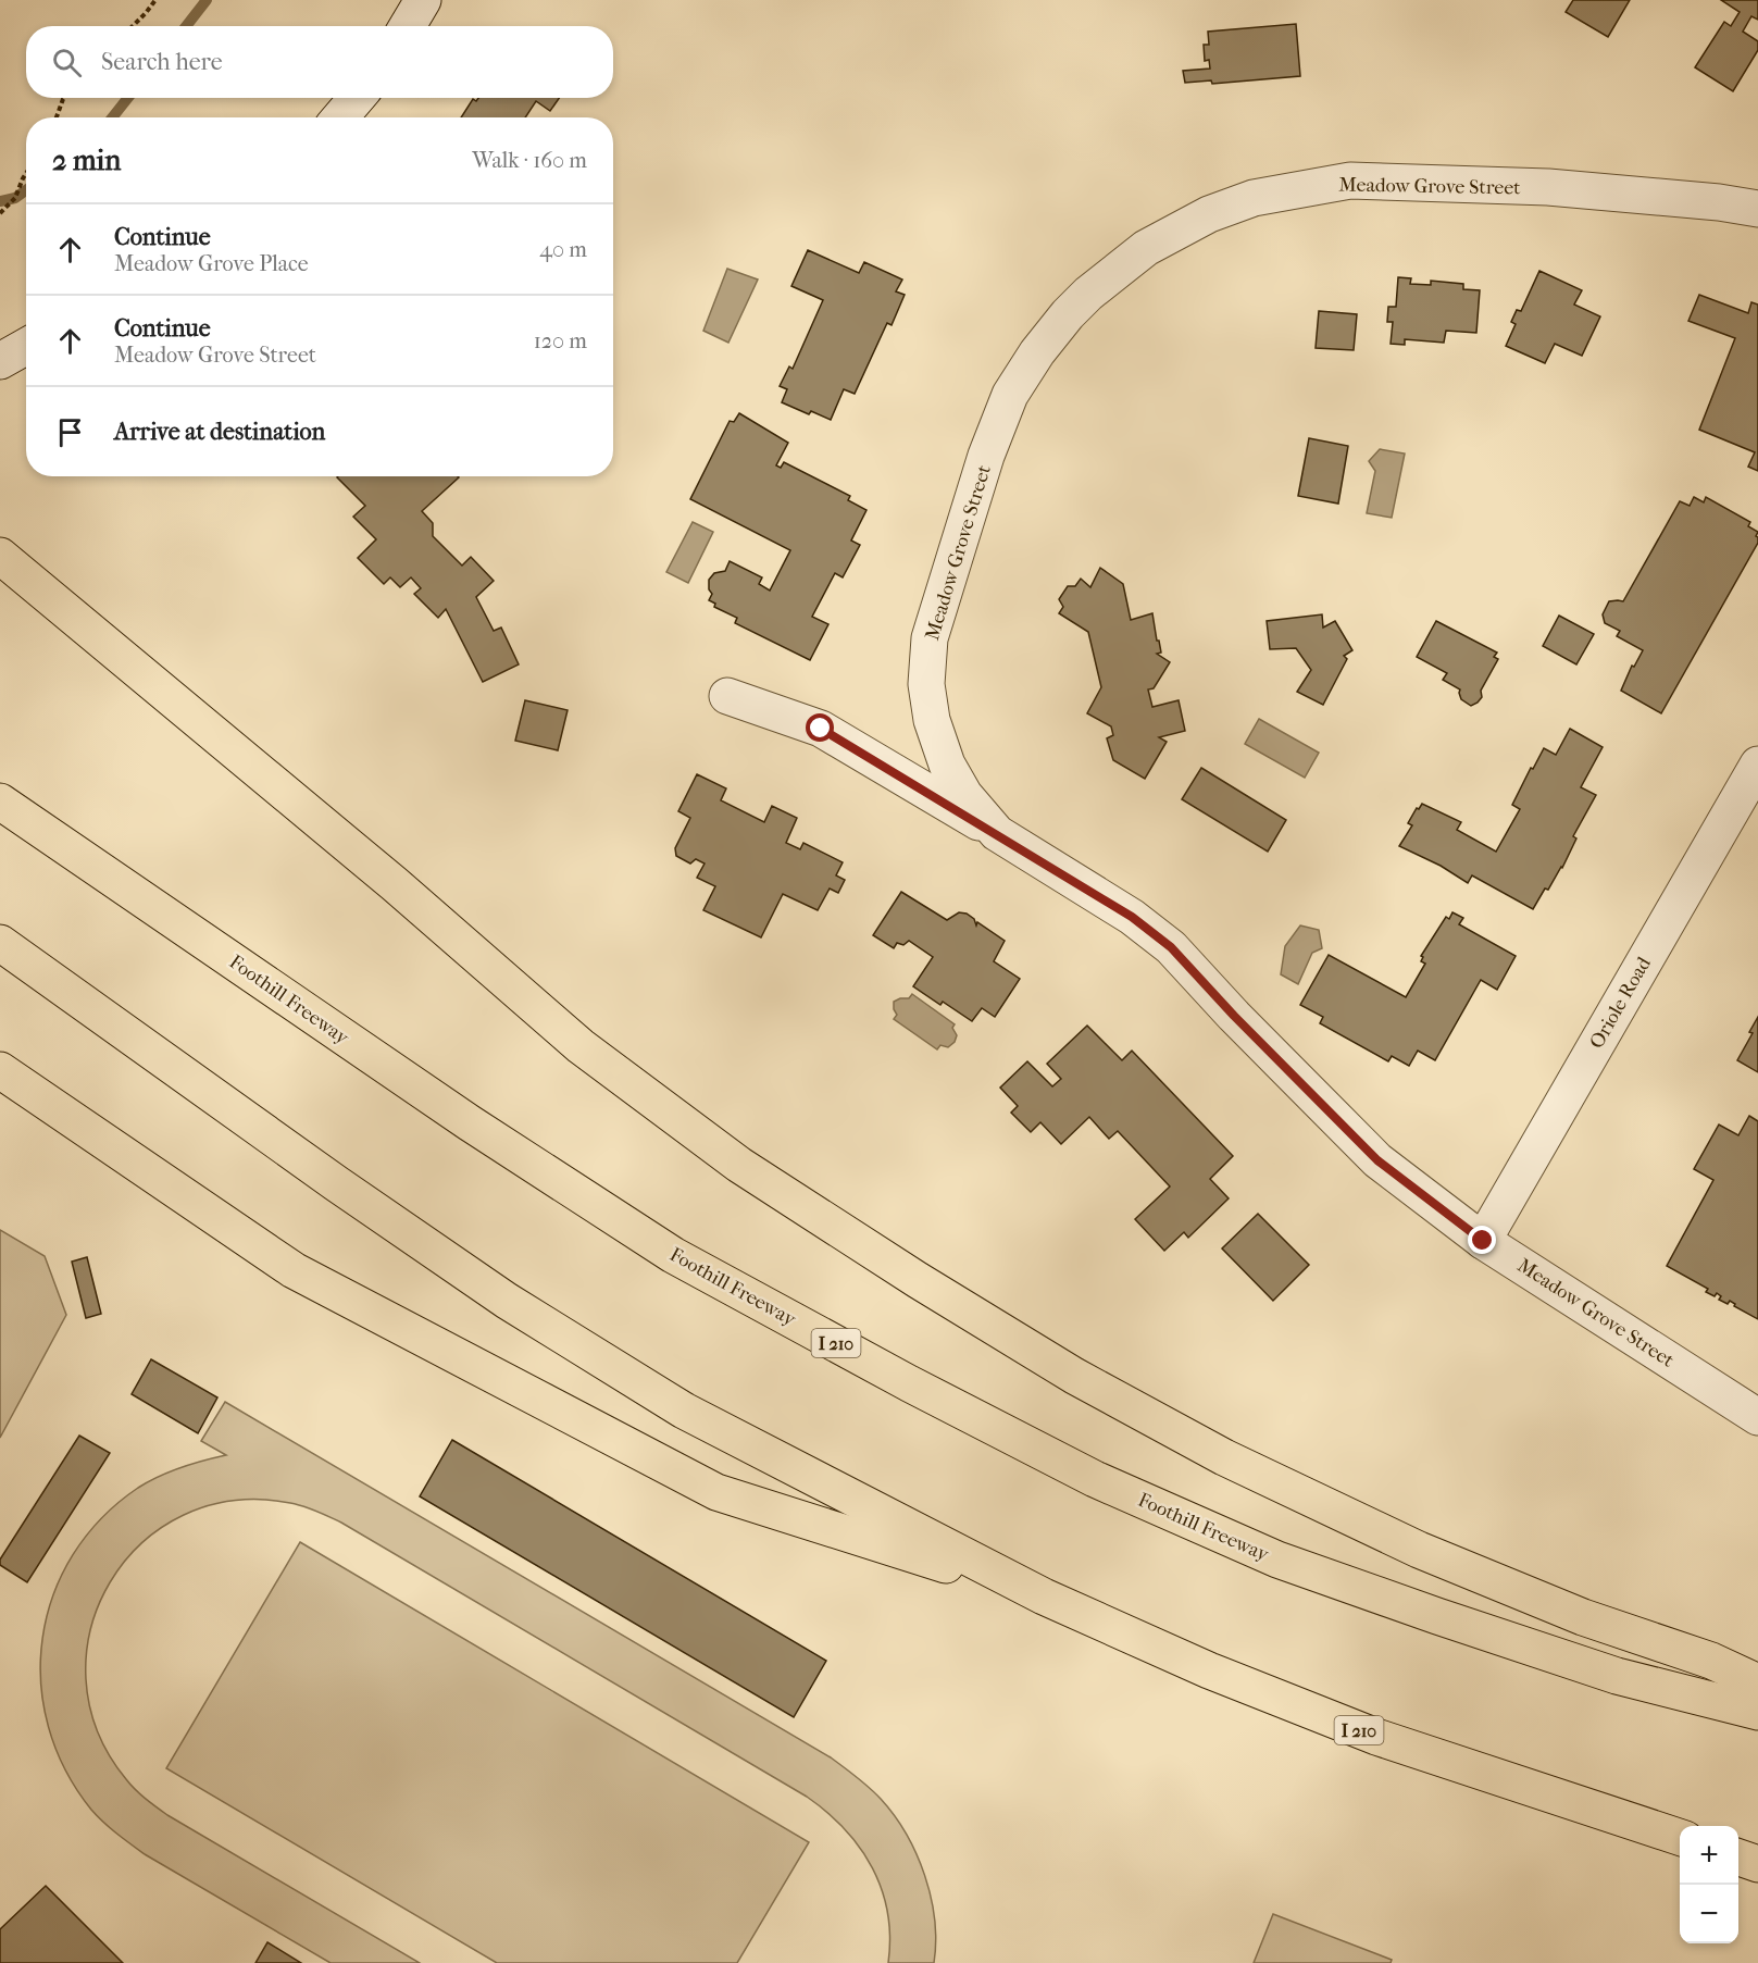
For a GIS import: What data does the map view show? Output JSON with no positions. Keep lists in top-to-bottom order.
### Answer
{
  "streets": {
    "highway": ["Foothill Freeway", "I 210"],
    "street": ["Meadow Grove Street", "Oriole Road"]
  },
  "crossings": [
    ["Meadow Grove Street", "Oriole Road"]
  ],
  "page": {
    "search": "Search here",
    "heading": ["2 min", "Walk · 160 m"],
    "list": [
      ["Continue", "Meadow Grove Place", "40 m"],
      ["Continue", "Meadow Grove Street", "120 m"],
      "Arrive at destination"
    ],
    "map_buttons": ["+", "−"]
  }
}
